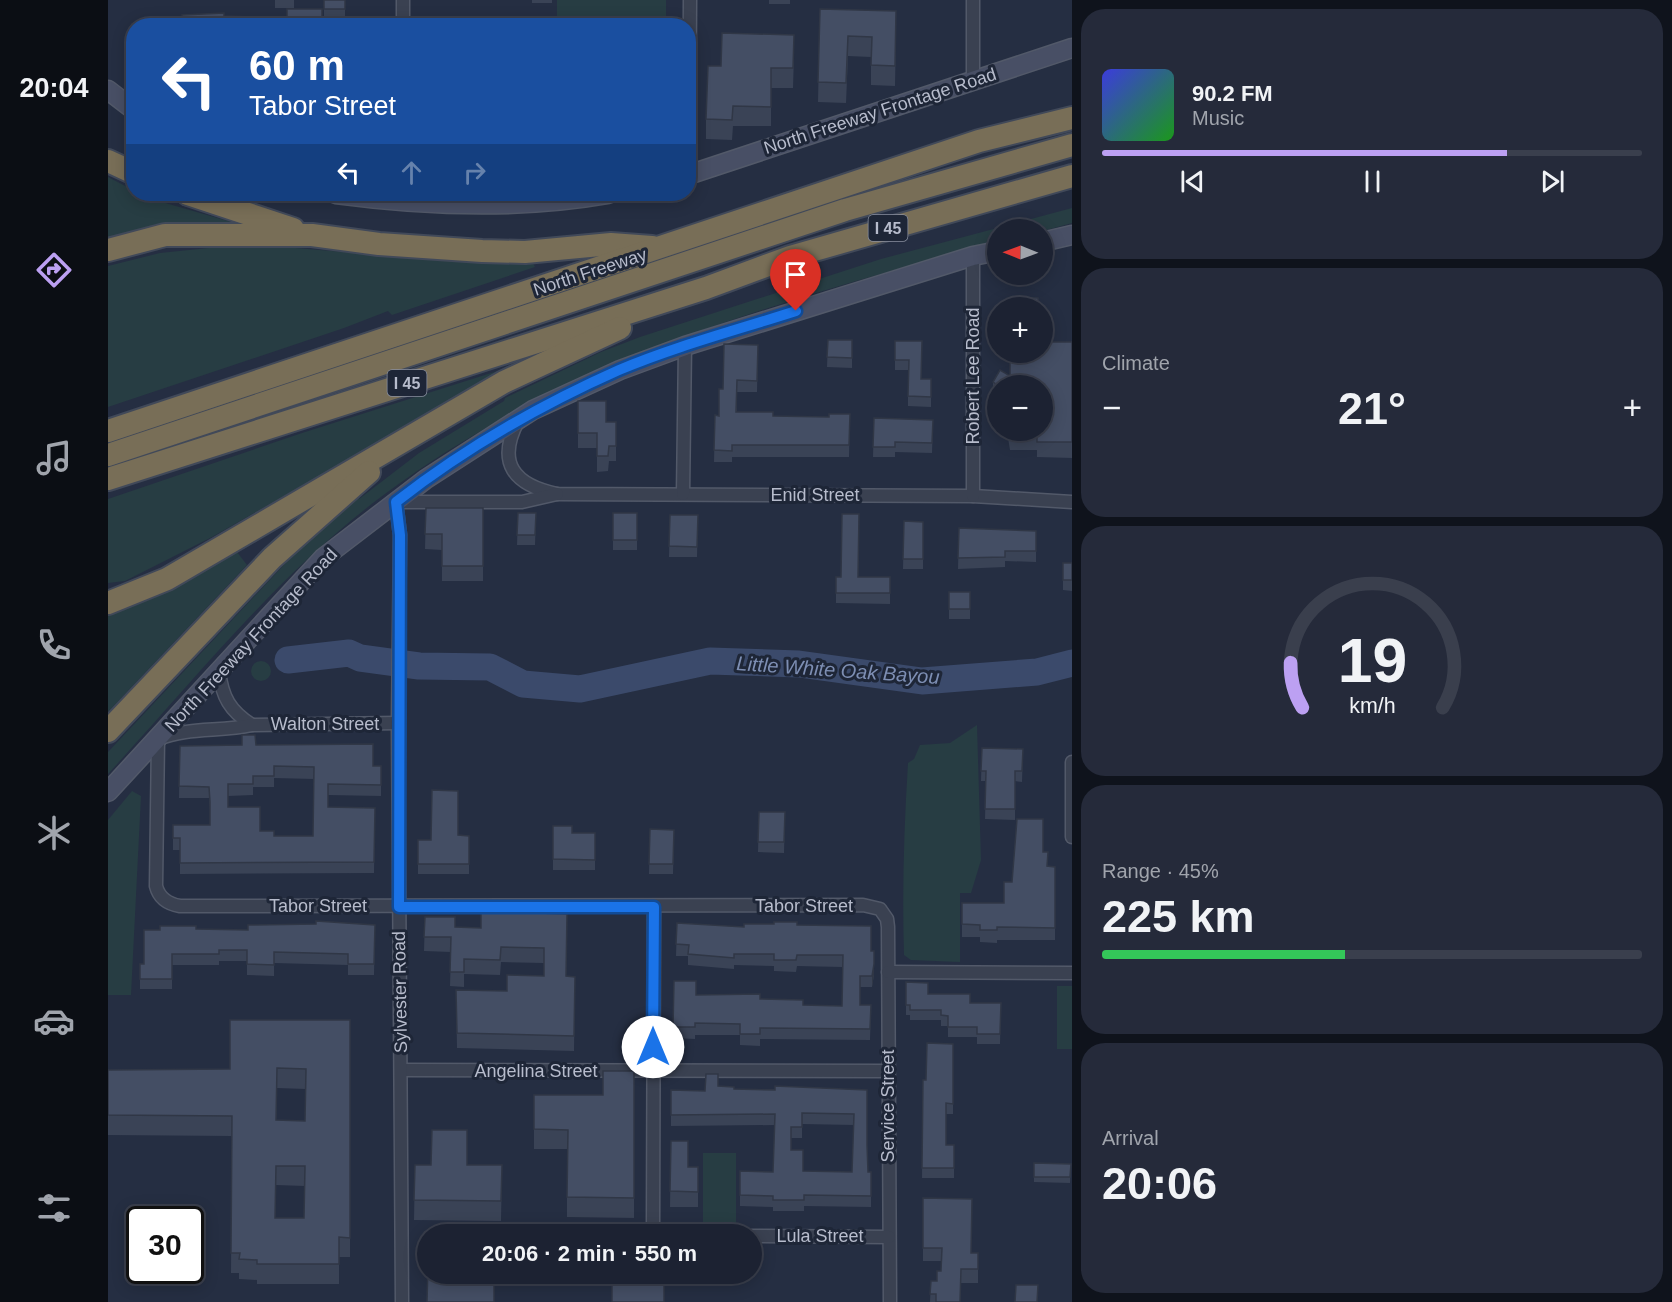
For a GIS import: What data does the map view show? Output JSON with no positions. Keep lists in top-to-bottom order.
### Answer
{
  "streets": {
    "highway": ["I 45", "North Freeway"],
    "main road": ["North Freeway Frontage Road"],
    "street": [
      "Robert Lee Road",
      "Enid Street",
      "Walton Street",
      "Tabor Street",
      "Sylvester Road",
      "Angelina Street",
      "Service Street",
      "Lula Street"
    ]
  },
  "crossings": [
    ["North Freeway Frontage Road", "Robert Lee Road"],
    ["North Freeway Frontage Road", "Enid Street"],
    ["North Freeway Frontage Road", "Walton Street"],
    ["North Freeway Frontage Road", "Tabor Street"],
    ["North Freeway Frontage Road", "Sylvester Road"],
    ["Robert Lee Road", "Enid Street"],
    ["Enid Street", "Sylvester Road"],
    ["Walton Street", "Tabor Street"],
    ["Walton Street", "Sylvester Road"],
    ["Tabor Street", "Sylvester Road"],
    ["Tabor Street", "Service Street"],
    ["Sylvester Road", "Angelina Street"],
    ["Angelina Street", "Service Street"],
    ["Service Street", "Lula Street"]
  ],
  "water": ["Little White Oak Bayou"],
  "north": "left",
  "page": {
    "tabs": "20:04",
    "turn": ["60 m", "Tabor Street"],
    "song": ["90.2 FM", "Music"],
    "map_buttons": ["+", "−"],
    "tile": [
      "Climate",
      ["Range · 45%", "225 km"],
      ["Arrival", "20:06"]
    ],
    "heat": ["−", "21°", "+"],
    "limit": "30",
    "trip": "20:06 · 2 min · 550 m",
    "gauge": ["19", "km/h"]
  }
}
